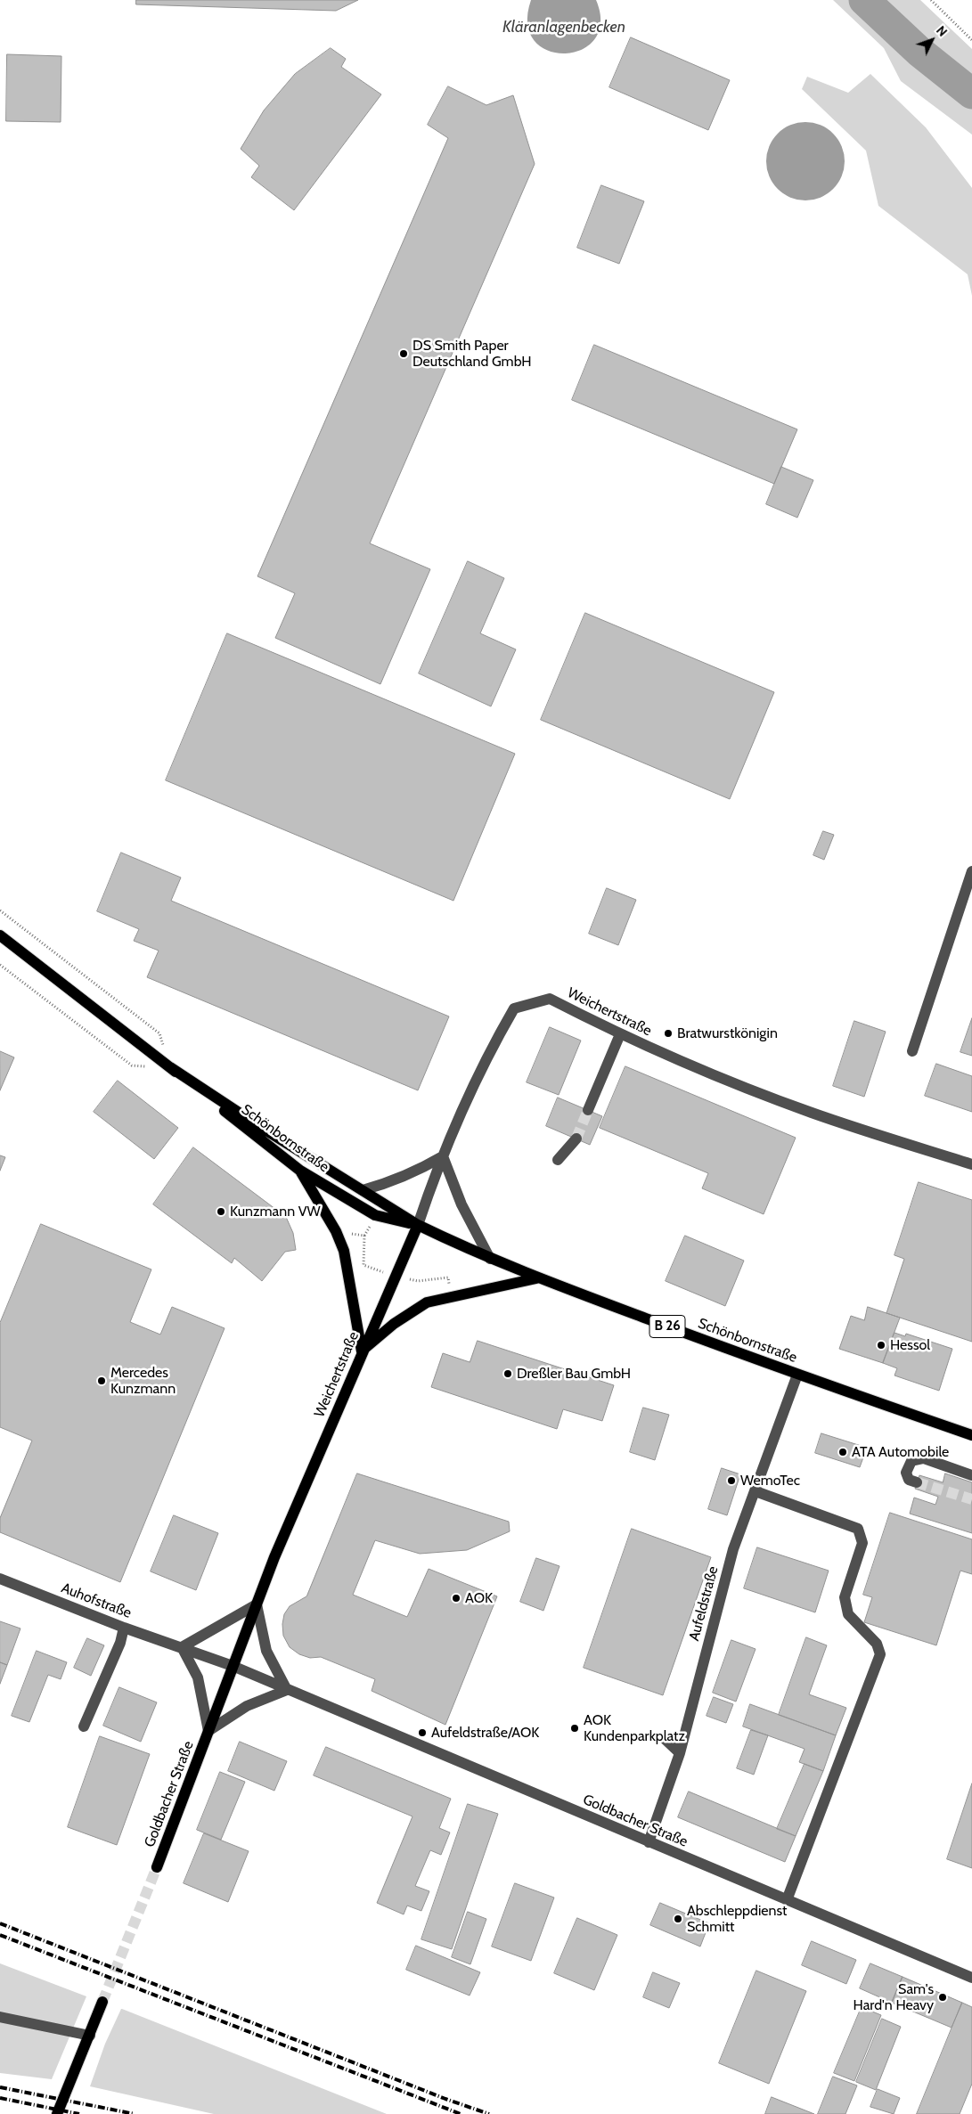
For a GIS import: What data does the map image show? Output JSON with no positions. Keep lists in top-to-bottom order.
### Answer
{
  "streets": {
    "main road": [
      "Weichertstraße",
      "Schönbornstraße",
      "B 26",
      "Goldbacher Straße"
    ],
    "street": ["Auhofstraße", "Aufeldstraße"]
  },
  "crossings": [
    ["Weichertstraße", "Schönbornstraße"],
    ["Weichertstraße", "Auhofstraße"],
    ["Weichertstraße", "Goldbacher Straße"],
    ["Schönbornstraße", "Aufeldstraße"],
    ["Auhofstraße", "Goldbacher Straße"],
    ["Aufeldstraße", "Goldbacher Straße"]
  ],
  "water": ["Kläranlagenbecken"],
  "places": [
    "DS Smith Paper Deutschland GmbH",
    "Bratwurstkönigin",
    "Kunzmann VW",
    "Hessol",
    "Dreßler Bau GmbH",
    "Mercedes Kunzmann",
    "ATA Automobile",
    "WemoTec",
    "AOK",
    "AOK Kundenparkplatz",
    "Aufeldstraße/AOK",
    "Abschleppdienst Schmitt",
    "Sam's Hard'n Heavy"
  ],
  "north": "top right"
}
